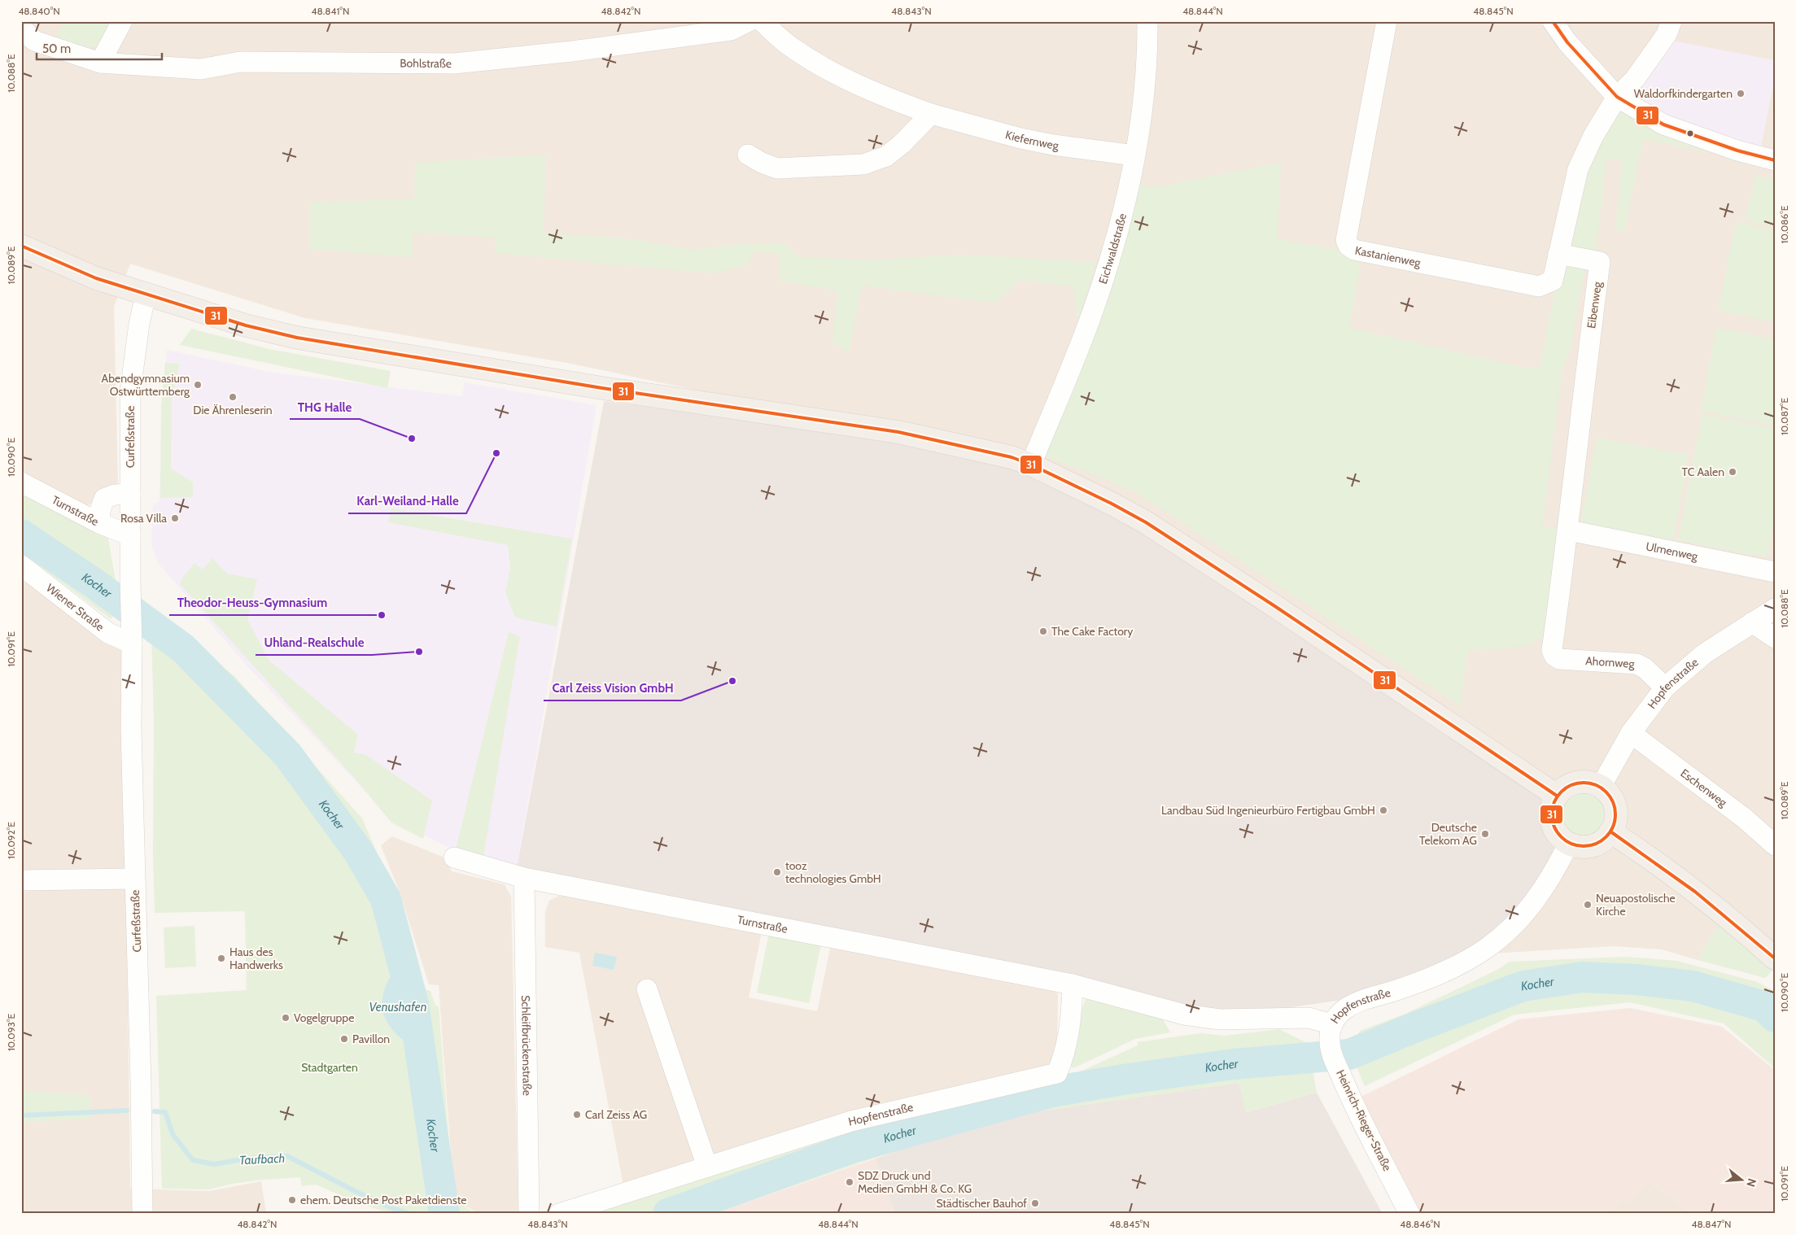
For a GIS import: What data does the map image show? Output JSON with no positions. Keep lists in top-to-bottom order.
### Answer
{
  "streets": {
    "street": [
      "Bohlstraße",
      "Kiefernweg",
      "Eichwaldstraße",
      "Kastanienweg",
      "Eibenweg",
      "Curfeßstraße",
      "Turnstraße",
      "Ulmenweg",
      "Wiener Straße",
      "Ahornweg",
      "Hopfenstraße",
      "Eschenweg",
      "Schleifbrückenstraße",
      "Heinrich-Rieger-Straße"
    ]
  },
  "crossings": [
    ["Kiefernweg", "Eichwaldstraße"],
    ["Kastanienweg", "Eibenweg"],
    ["Eibenweg", "Ulmenweg"],
    ["Eibenweg", "Ahornweg"],
    ["Curfeßstraße", "Turnstraße"],
    ["Curfeßstraße", "Wiener Straße"],
    ["Turnstraße", "Hopfenstraße"],
    ["Turnstraße", "Schleifbrückenstraße"],
    ["Ahornweg", "Hopfenstraße"],
    ["Hopfenstraße", "Eschenweg"],
    ["Hopfenstraße", "Heinrich-Rieger-Straße"]
  ],
  "water": ["Kocher", "Venushafen", "Taufbach"],
  "parks": ["Stadtgarten"],
  "places": [
    "Waldorfkindergarten",
    "Abendgymnasium Ostwürttemberg",
    "Die Ährenleserin",
    "THG Halle",
    "Karl-Weiland-Halle",
    "TC Aalen",
    "Rosa Villa",
    "Theodor-Heuss-Gymnasium",
    "The Cake Factory",
    "Uhland-Realschule",
    "Carl Zeiss Vision GmbH",
    "Landbau Süd Ingenieurbüro Fertigbau GmbH",
    "Deutsche Telekom AG",
    "tooz technologies GmbH",
    "Neuapostolische Kirche",
    "Haus des Handwerks",
    "Vogelgruppe",
    "Pavillon",
    "Carl Zeiss AG",
    "SDZ Druck und Medien GmbH & Co. KG",
    "ehem. Deutsche Post Paketdienste",
    "Städtischer Bauhof"
  ],
  "lines": ["transit line 31"],
  "scale_bar": "50 m",
  "north": "right",
  "coordinates": [
    "48.840°N",
    "48.841°N",
    "48.842°N",
    "48.843°N",
    "48.844°N",
    "48.845°N",
    "10.088°E",
    "10.086°E",
    "10.089°E",
    "10.087°E",
    "10.090°E",
    "10.091°E",
    "10.092°E",
    "10.093°E",
    "48.846°N",
    "48.847°N"
  ]
}
